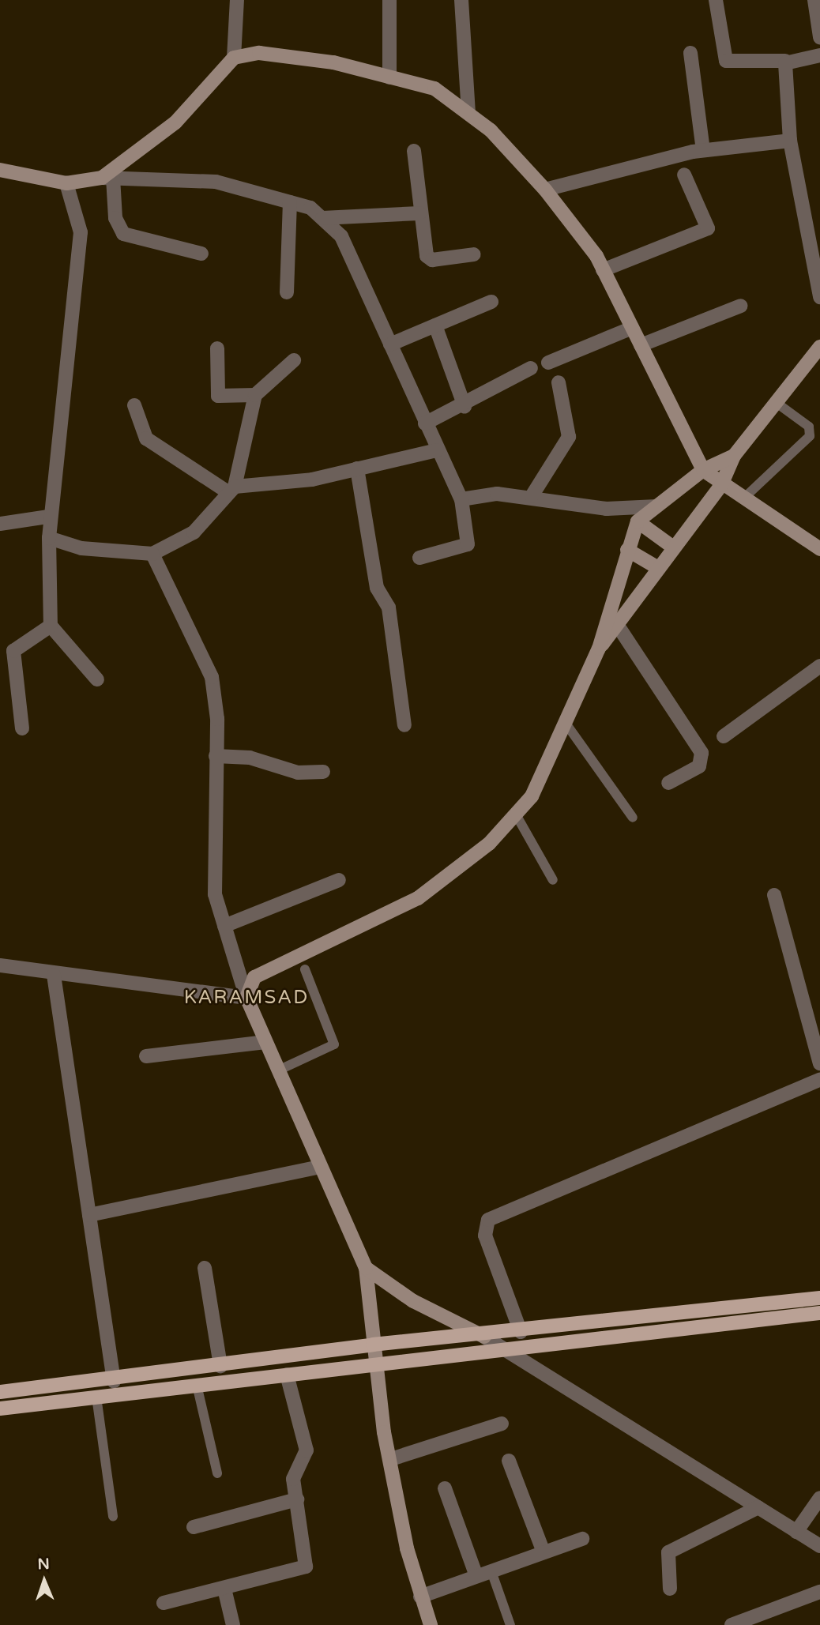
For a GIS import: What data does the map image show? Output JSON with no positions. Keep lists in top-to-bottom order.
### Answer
{
  "districts": ["KARAMSAD"],
  "north": "top"
}
